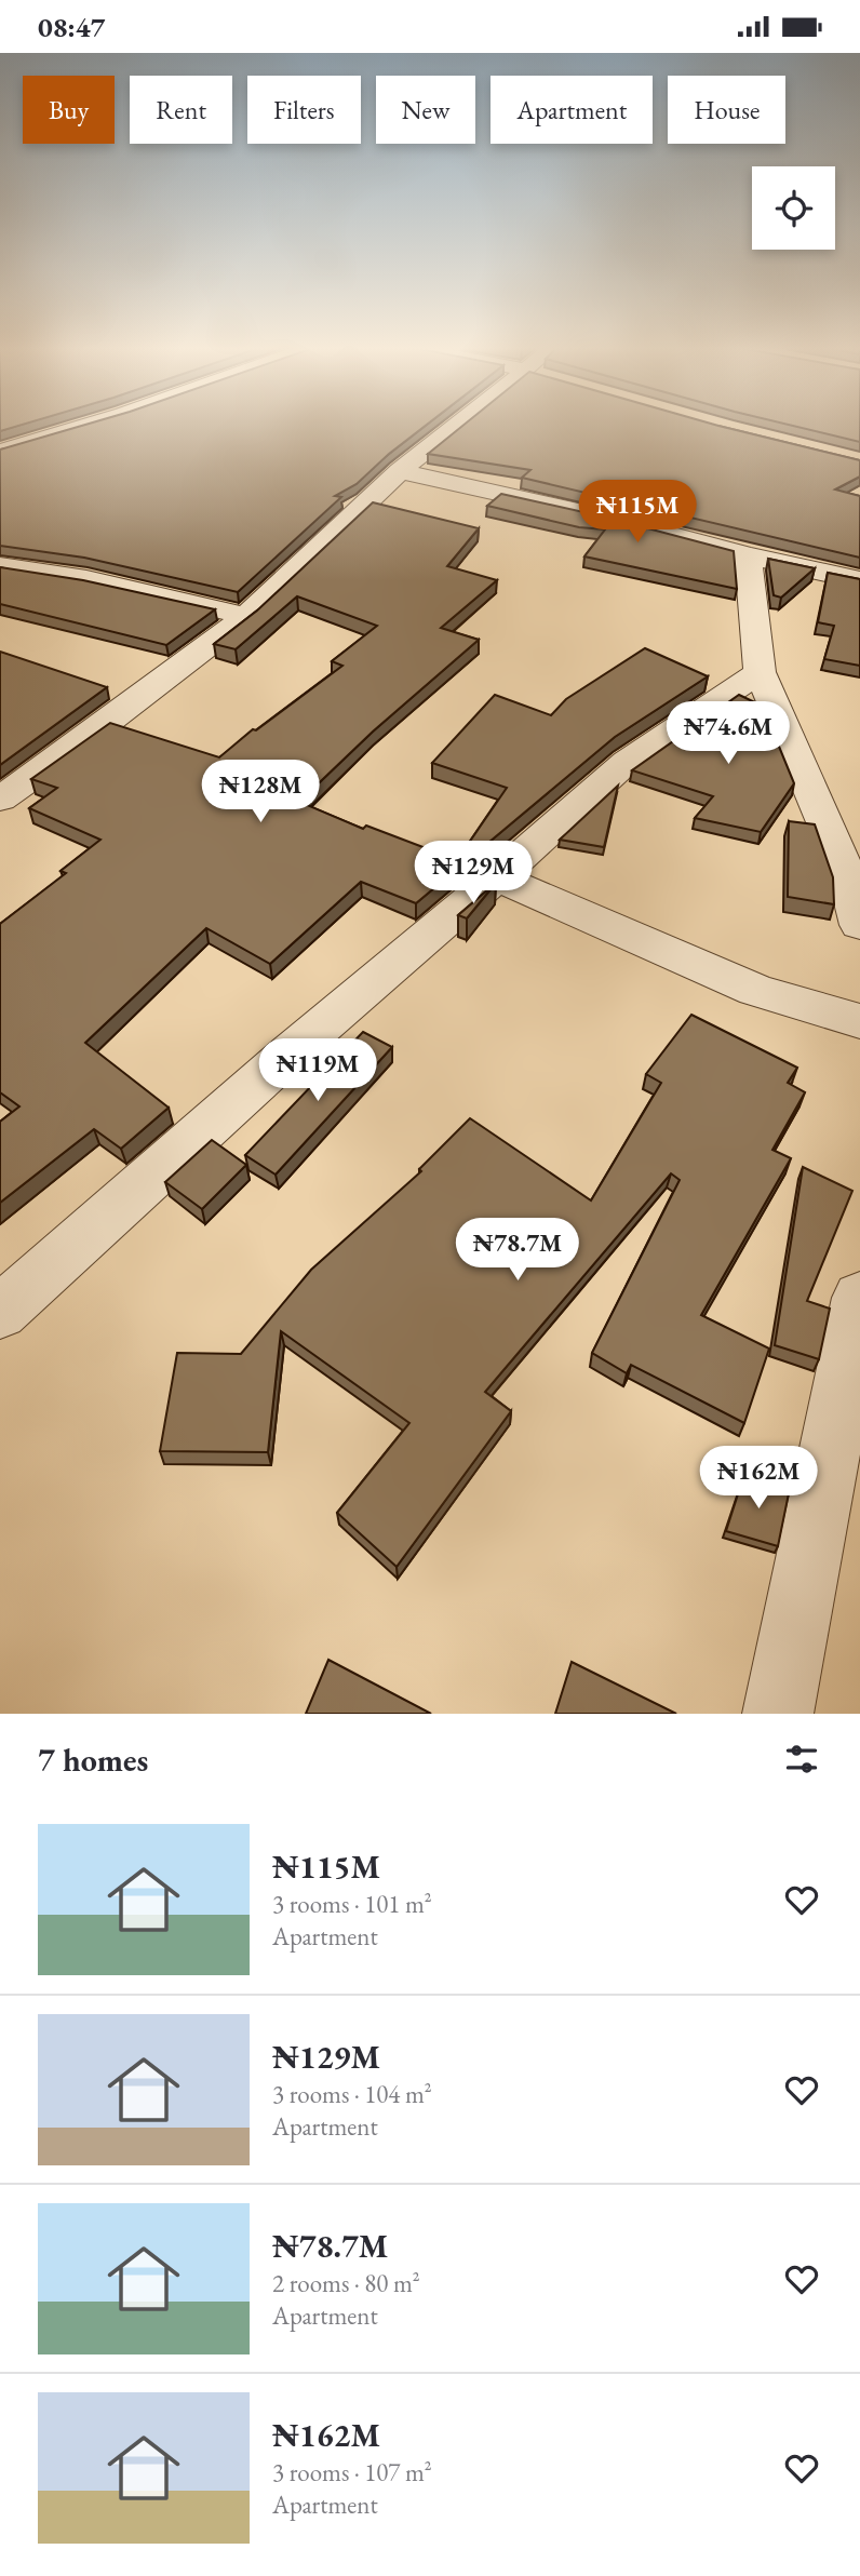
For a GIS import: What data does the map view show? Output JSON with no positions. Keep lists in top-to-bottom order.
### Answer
{
  "page": {
    "status": "08:47",
    "chip": [
      "Buy",
      "Rent",
      "Filters",
      "New",
      "Apartment",
      "House"
    ],
    "price": [
      "₦115M",
      "₦74.6M",
      "₦128M",
      "₦129M",
      "₦119M",
      "₦78.7M",
      "₦162M"
    ],
    "heading": "7 homes",
    "list": [
      {
        "name": "₦115M",
        "note": "3 rooms · 101 m² · Apartment"
      },
      {
        "name": "₦129M",
        "note": "3 rooms · 104 m² · Apartment"
      },
      {
        "name": "₦78.7M",
        "note": "2 rooms · 80 m² · Apartment"
      },
      {
        "name": "₦162M",
        "note": "3 rooms · 107 m² · Apartment"
      }
    ]
  }
}
